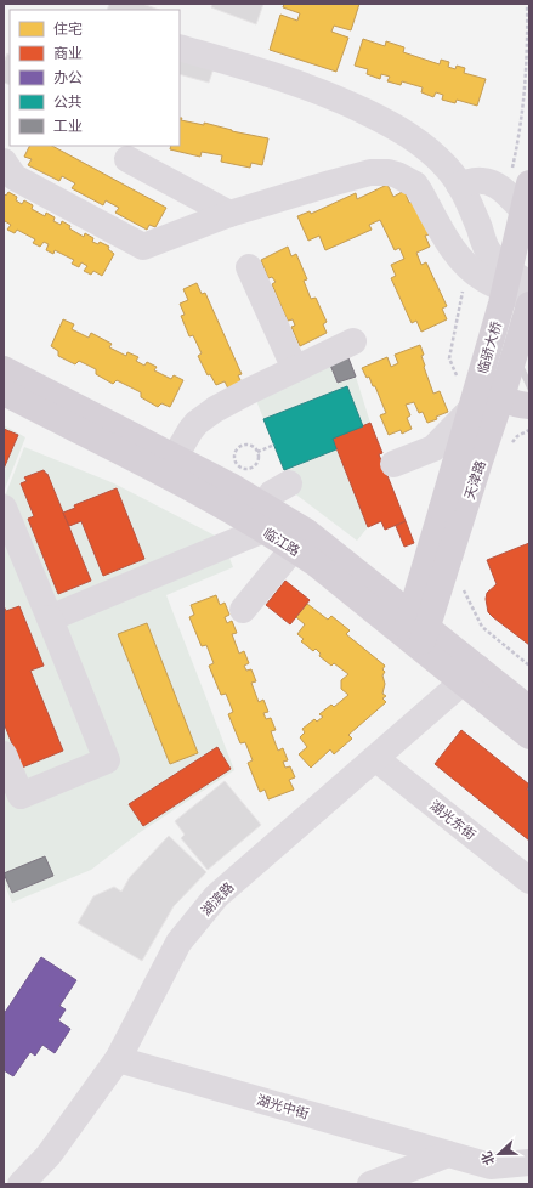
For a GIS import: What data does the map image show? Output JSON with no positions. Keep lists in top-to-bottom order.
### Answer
{
  "streets": {
    "main road": ["临骄大桥", "天津路", "临江路"],
    "street": ["湖光东街", "湖滨路", "湖光中街"]
  },
  "crossings": [
    ["临骄大桥", "天津路"],
    ["临骄大桥", "临江路"],
    ["天津路", "临江路"],
    ["临江路", "湖滨路"],
    ["湖光东街", "湖滨路"],
    ["湖滨路", "湖光中街"]
  ],
  "legend": [
    "住宅",
    "商业",
    "办公",
    "公共",
    "工业"
  ],
  "north": "left"
}
